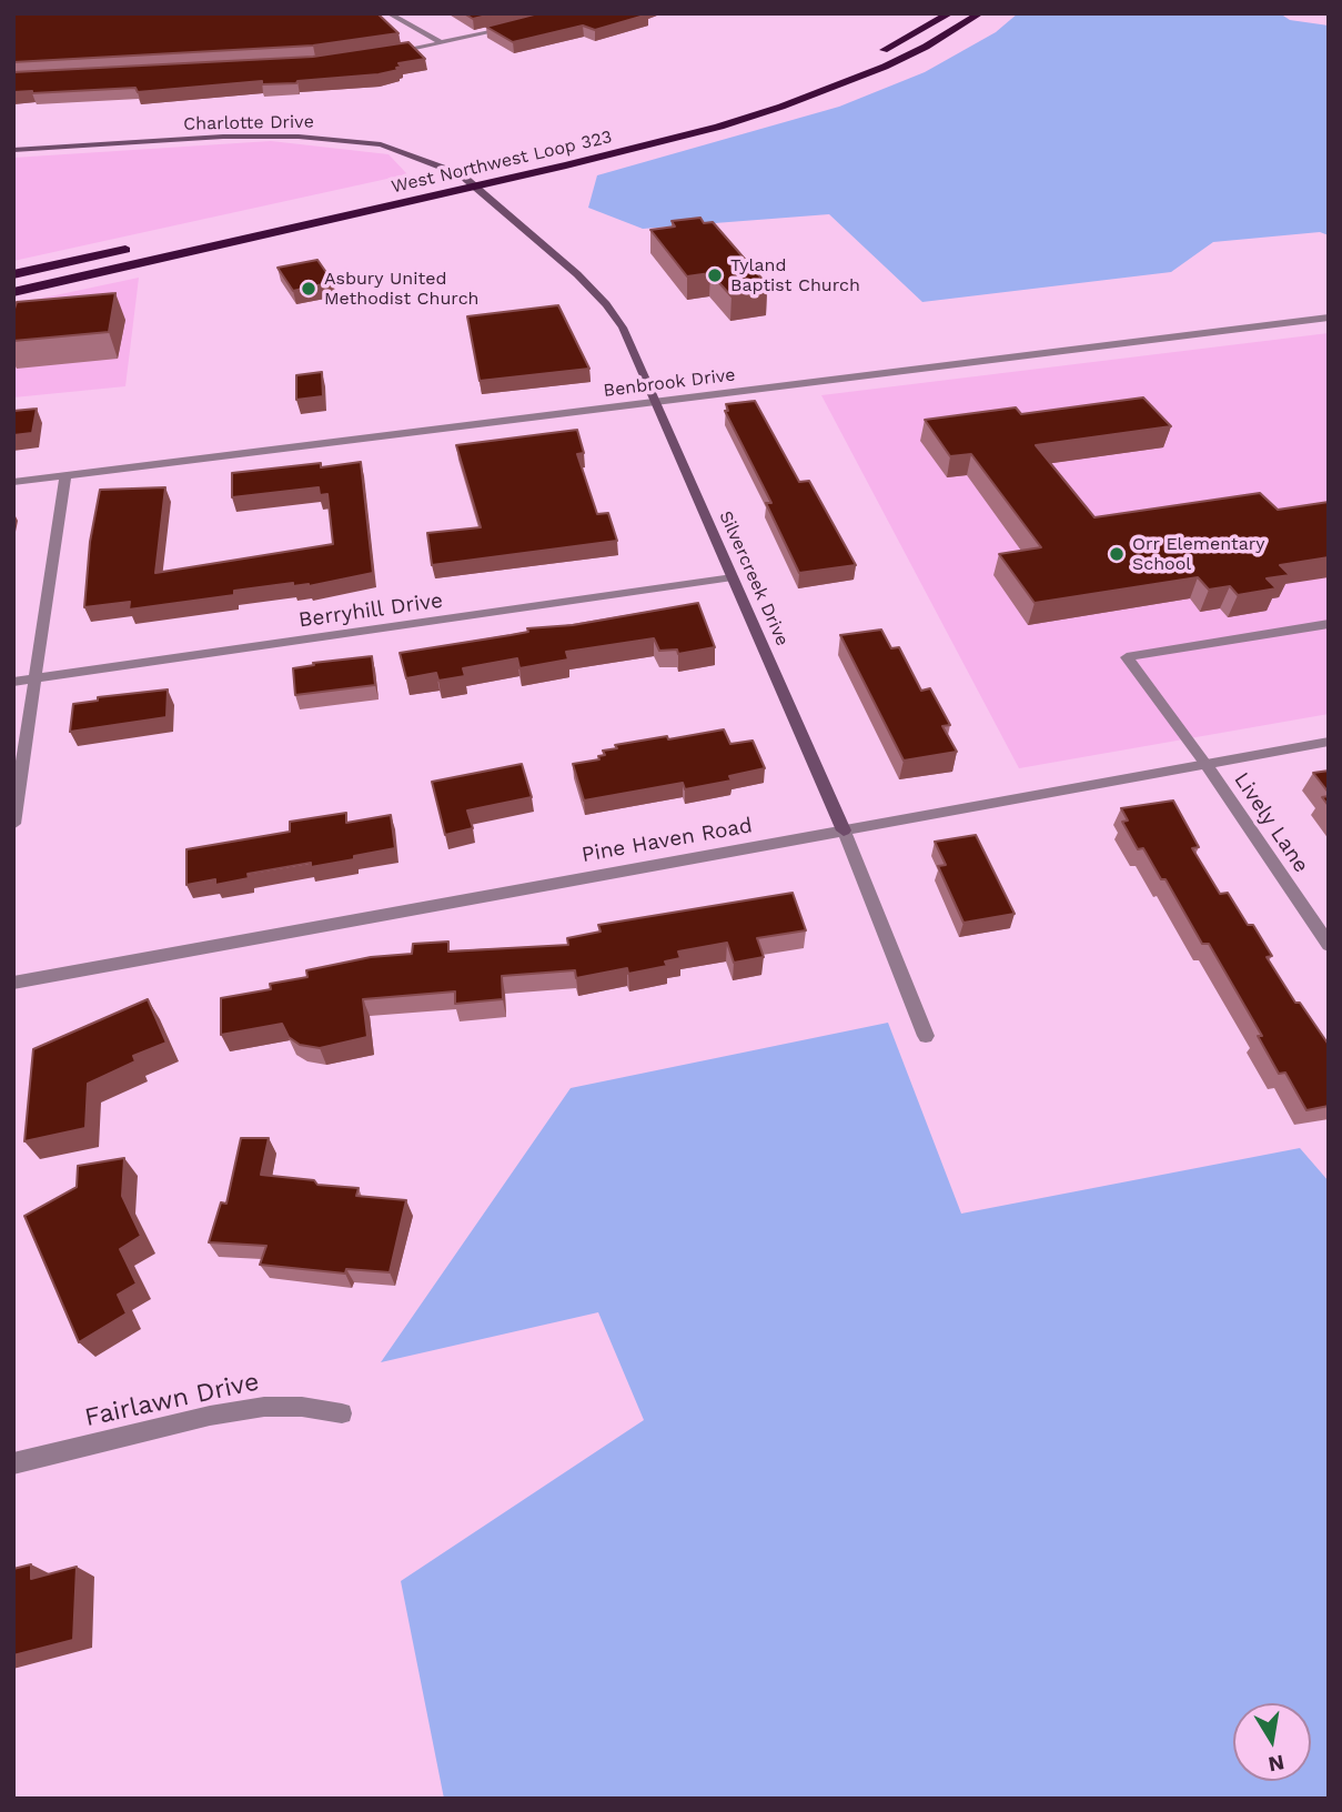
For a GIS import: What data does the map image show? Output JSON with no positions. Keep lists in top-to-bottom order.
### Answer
{
  "streets": {
    "highway": ["West Northwest Loop 323"],
    "street": [
      "Charlotte Drive",
      "Benbrook Drive",
      "Silvercreek Drive",
      "Berryhill Drive",
      "Lively Lane",
      "Pine Haven Road",
      "Fairlawn Drive"
    ]
  },
  "crossings": [
    ["Charlotte Drive", "West Northwest Loop 323"],
    ["Charlotte Drive", "Silvercreek Drive"],
    ["West Northwest Loop 323", "Silvercreek Drive"],
    ["Benbrook Drive", "Silvercreek Drive"],
    ["Silvercreek Drive", "Berryhill Drive"],
    ["Silvercreek Drive", "Pine Haven Road"],
    ["Lively Lane", "Pine Haven Road"]
  ],
  "places": ["Tyland Baptist Church", "Asbury United Methodist Church", "Orr Elementary School"],
  "north": "bottom"
}
